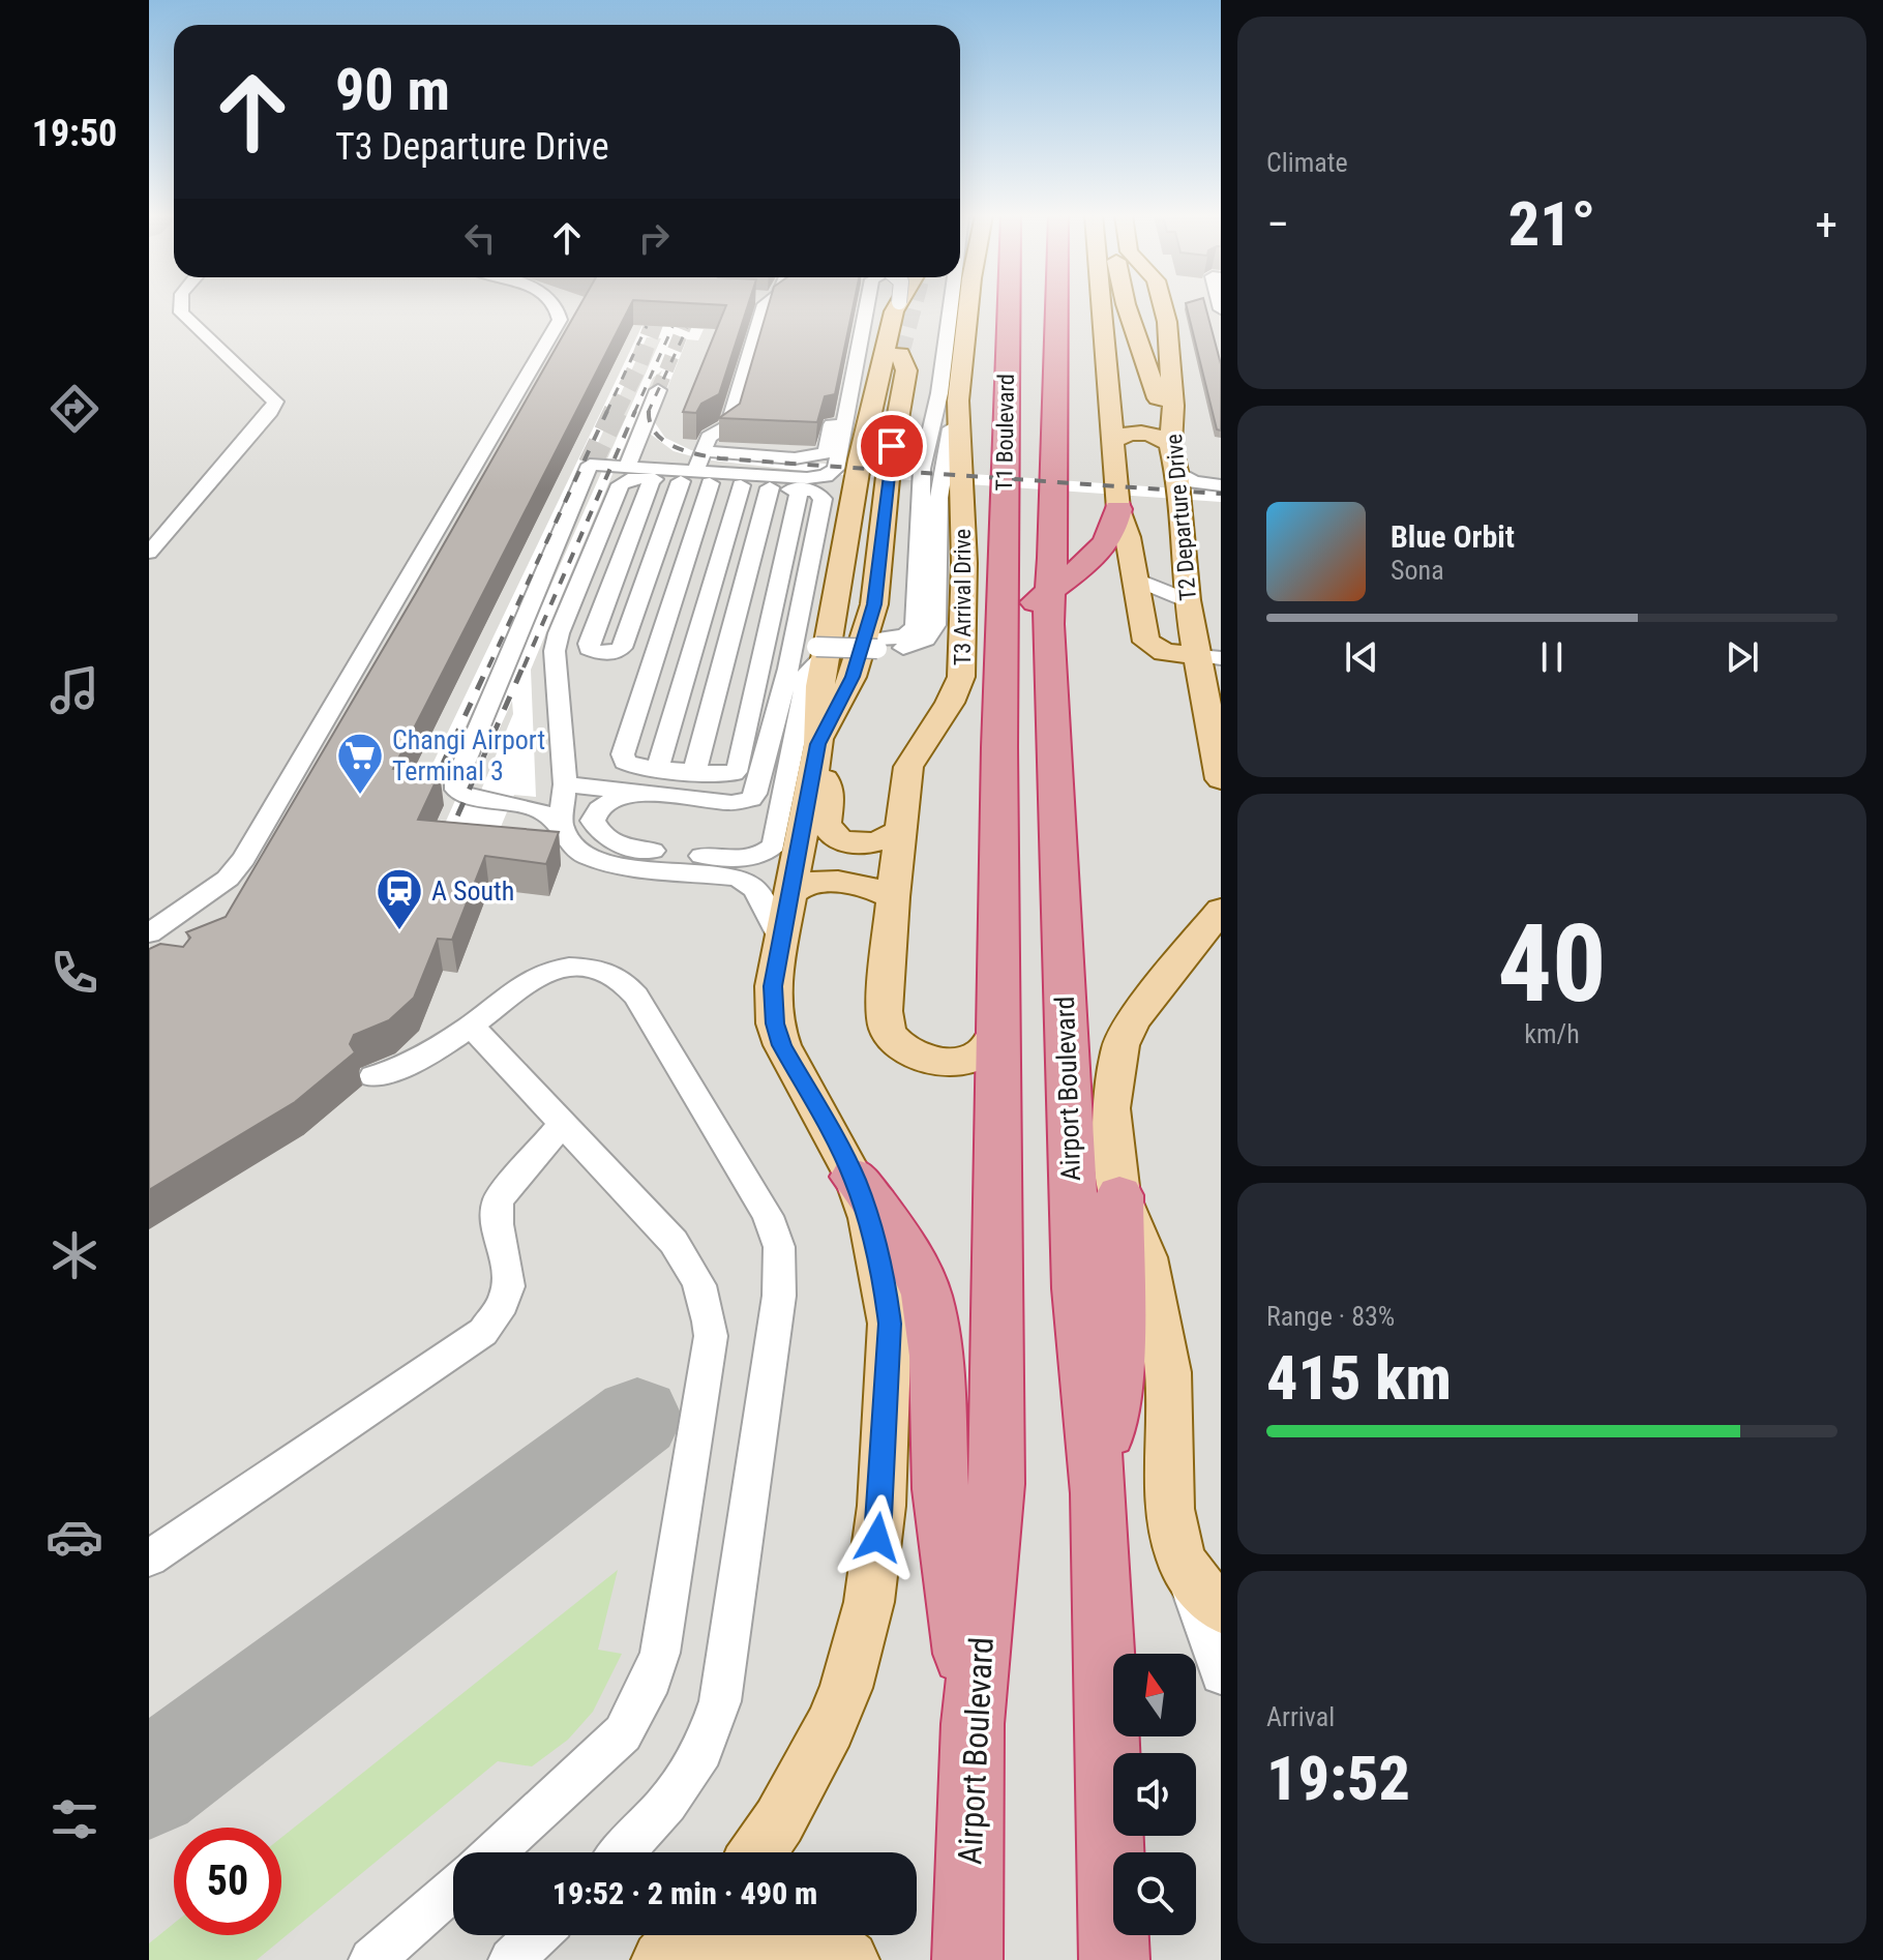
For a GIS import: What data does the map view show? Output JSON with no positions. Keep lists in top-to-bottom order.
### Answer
{
  "streets": {
    "highway": ["T1 Boulevard", "Airport Boulevard"],
    "main road": ["T2 Departure Drive", "T3 Arrival Drive"]
  },
  "crossings": [
    ["T1 Boulevard", "Airport Boulevard"],
    ["T3 Arrival Drive", "Airport Boulevard"]
  ],
  "places": {
    "supermarket": ["Changi Airport Terminal 3"],
    "station": ["A South"]
  },
  "north": "top",
  "page": {
    "tabs": "19:50",
    "tile": [
      "Climate",
      ["40", "km/h"],
      ["Range · 83%", "415 km"],
      ["Arrival", "19:52"]
    ],
    "turn": ["90 m", "T3 Departure Drive"],
    "heat": ["−", "21°", "+"],
    "song": ["Blue Orbit", "Sona"],
    "limit": "50",
    "trip": "19:52 · 2 min · 490 m"
  }
}
